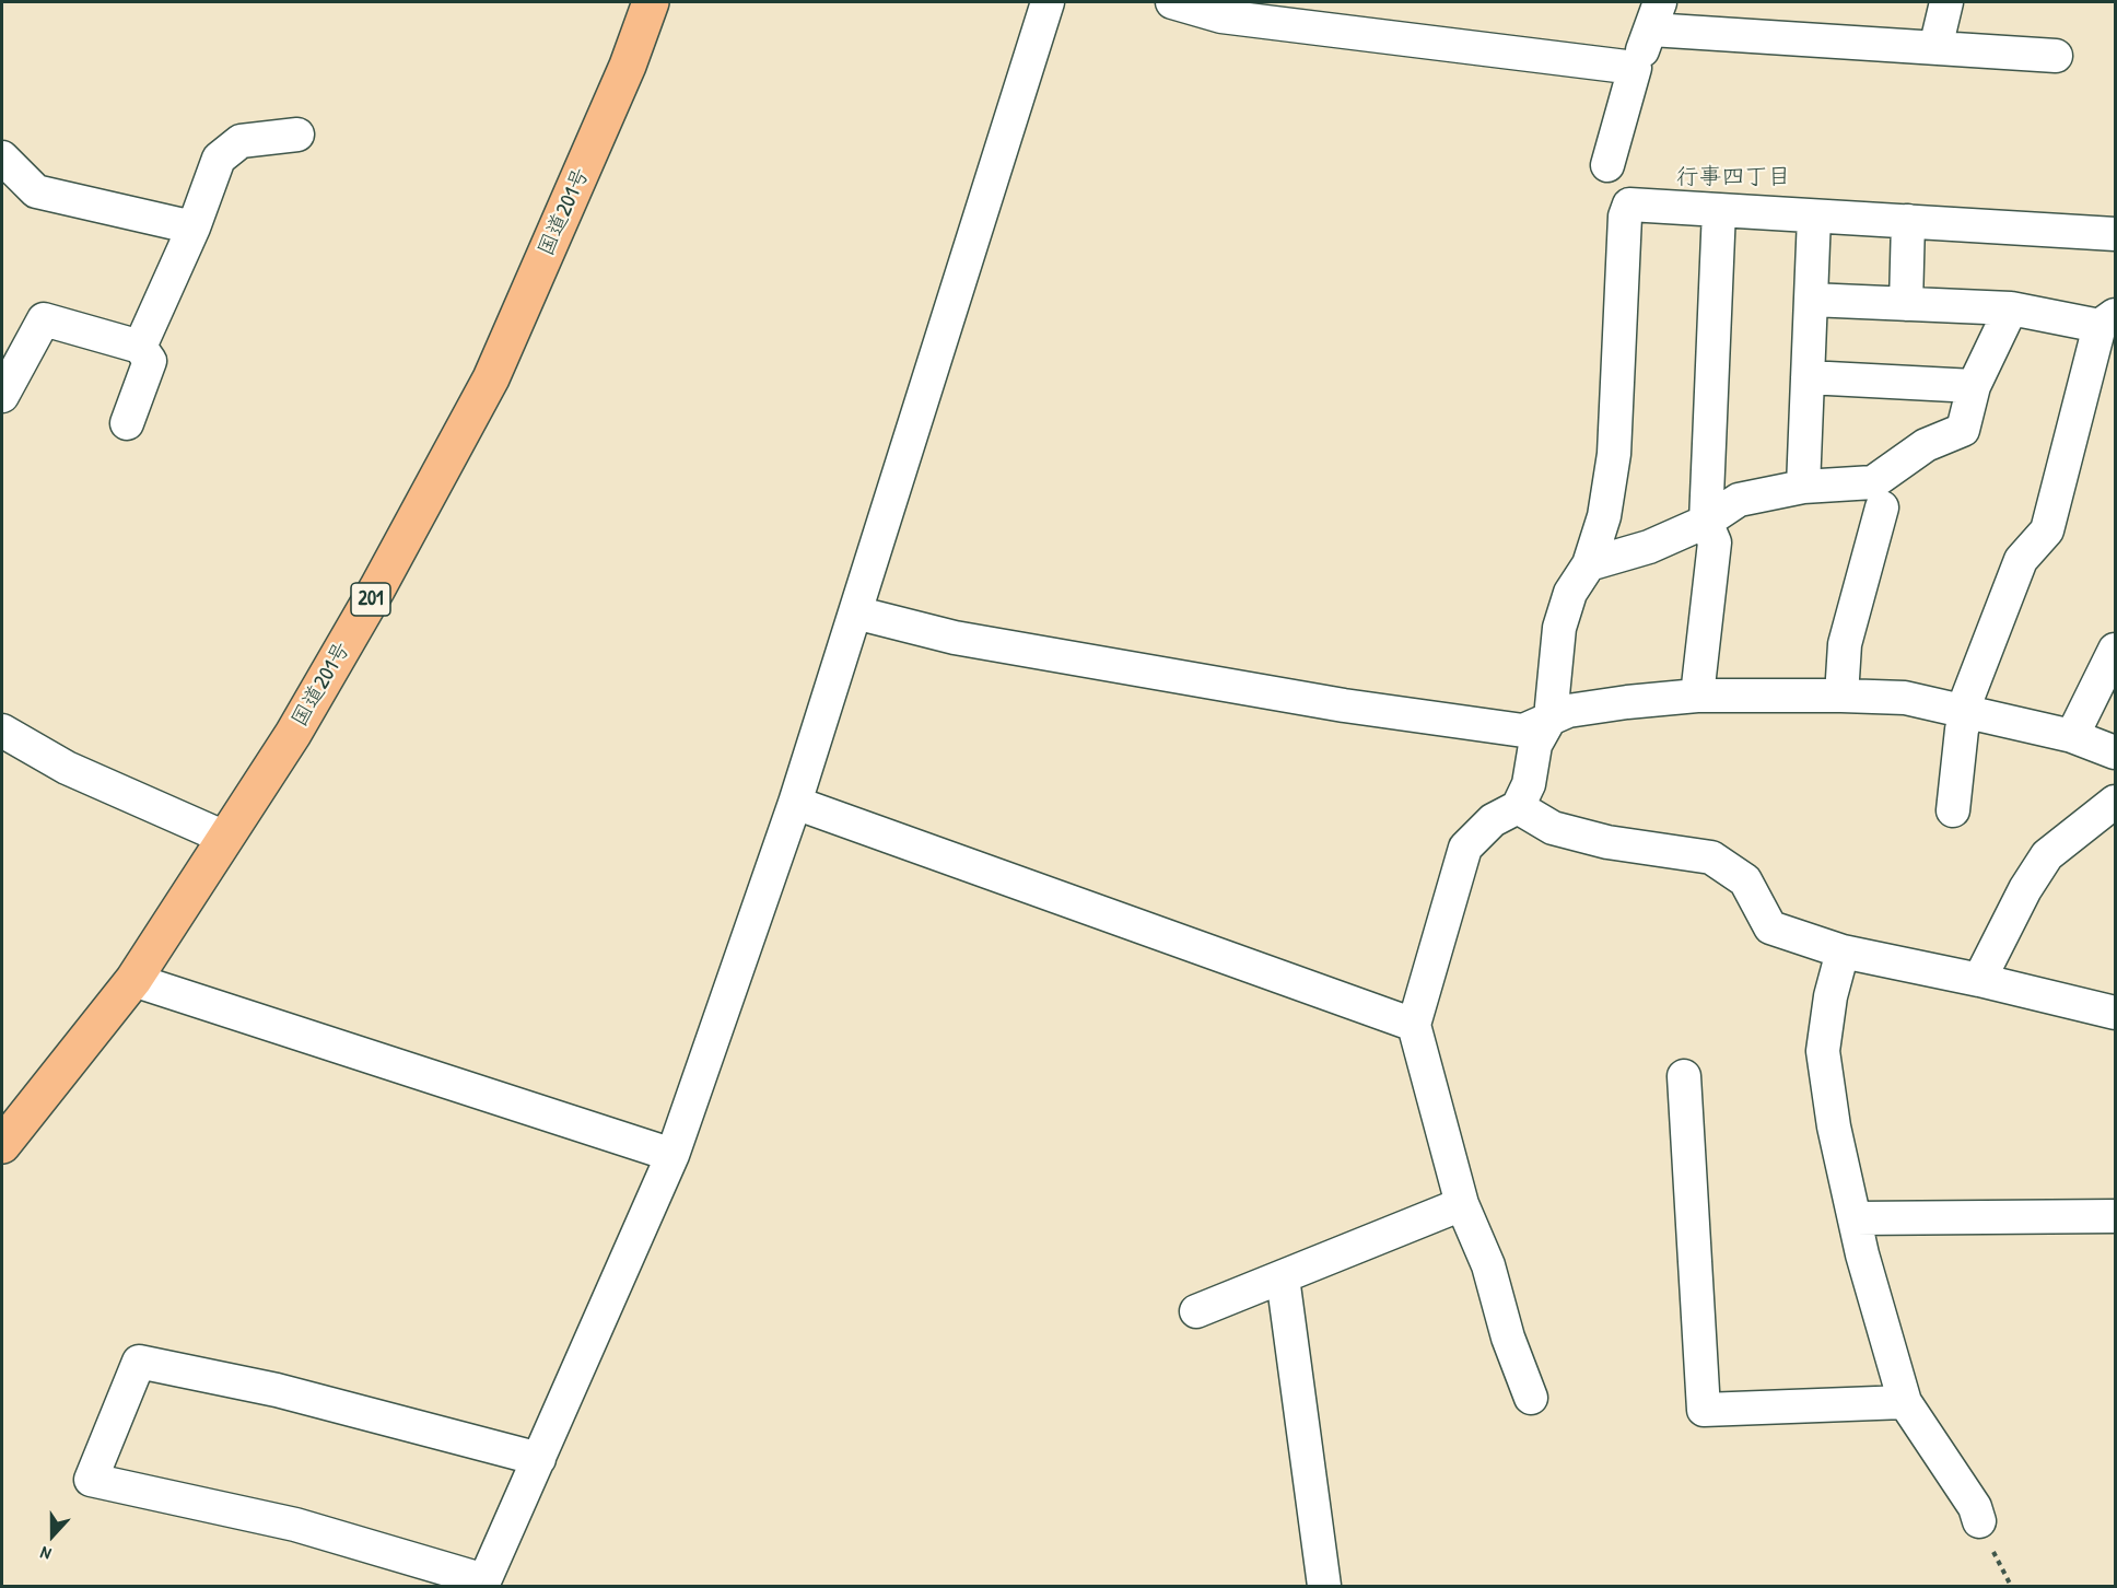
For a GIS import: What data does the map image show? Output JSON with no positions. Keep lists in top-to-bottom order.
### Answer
{
  "streets": {
    "highway": ["国道201号", "201"]
  },
  "districts": ["行事四丁目"],
  "north": "bottom"
}
